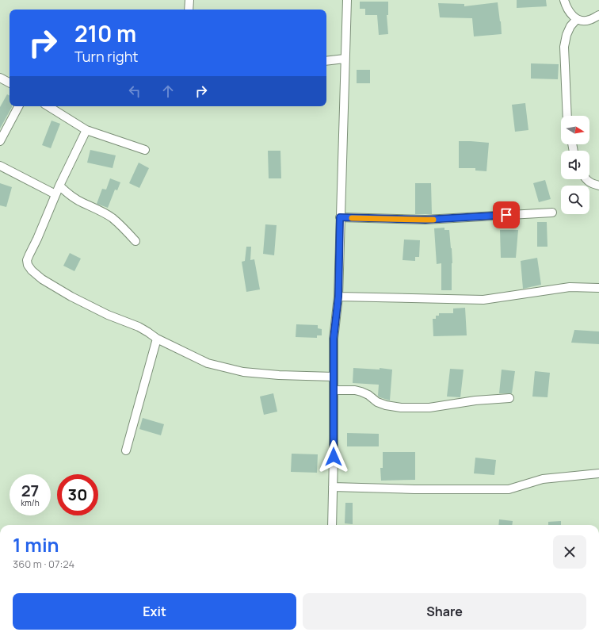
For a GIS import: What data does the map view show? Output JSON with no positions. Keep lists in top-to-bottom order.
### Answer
{
  "north": "right",
  "page": {
    "turn": ["210 m", "Turn right"],
    "speed": "27 km/h",
    "limit": "30",
    "heading": ["1 min", "360 m · 07:24"],
    "buttons": ["Exit", "Share"]
  }
}
